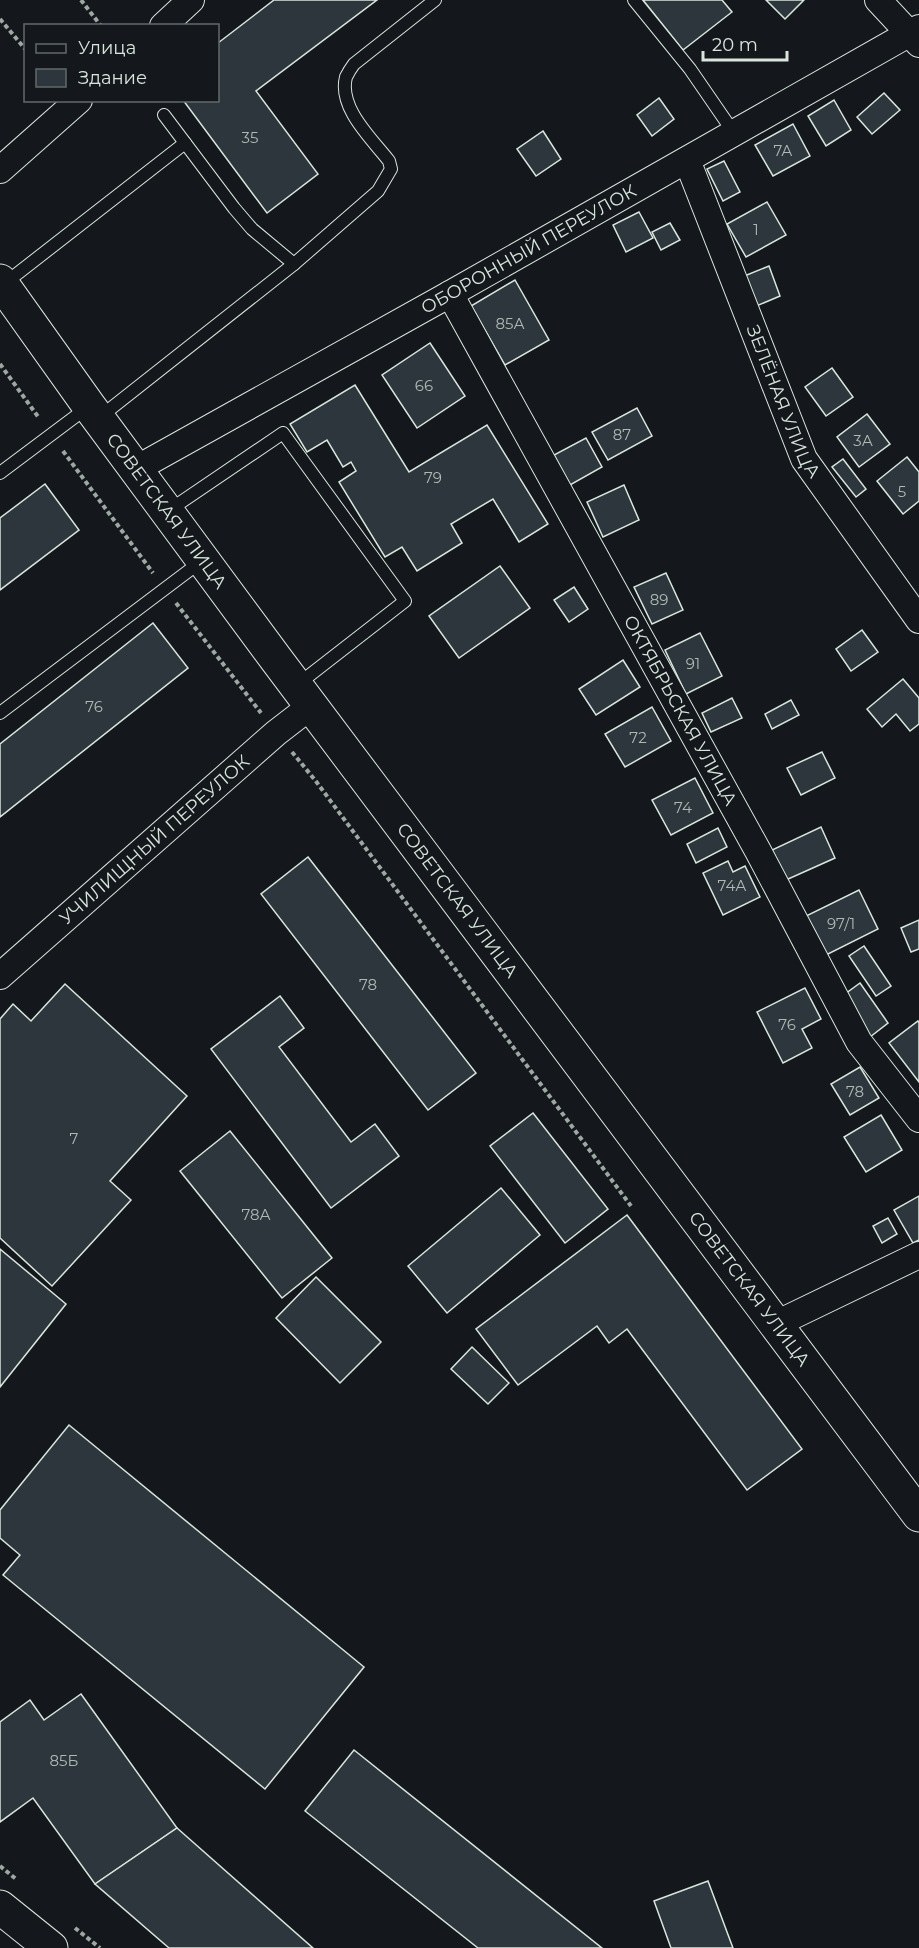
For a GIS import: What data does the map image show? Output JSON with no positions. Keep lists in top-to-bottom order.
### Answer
{
  "streets": {
    "street": [
      "ОБОРОННЫЙ ПЕРЕУЛОК",
      "ЗЕЛЁНАЯ УЛИЦА",
      "СОВЕТСКАЯ УЛИЦА",
      "ОКТЯБРЬСКАЯ УЛИЦА",
      "УЧИЛИЩНЫЙ ПЕРЕУЛОК"
    ]
  },
  "crossings": [
    ["ОБОРОННЫЙ ПЕРЕУЛОК", "ЗЕЛЁНАЯ УЛИЦА"],
    ["ОБОРОННЫЙ ПЕРЕУЛОК", "СОВЕТСКАЯ УЛИЦА"],
    ["ОБОРОННЫЙ ПЕРЕУЛОК", "ОКТЯБРЬСКАЯ УЛИЦА"],
    ["СОВЕТСКАЯ УЛИЦА", "УЧИЛИЩНЫЙ ПЕРЕУЛОК"]
  ],
  "house_numbers": [
    "35",
    "7А",
    "1",
    "85А",
    "66",
    "87",
    "3А",
    "79",
    "5",
    "89",
    "91",
    "76",
    "72",
    "74",
    "74А",
    "97/1",
    "78",
    "76",
    "78",
    "7",
    "78А",
    "85Б"
  ],
  "legend": ["Улица", "Здание"],
  "scale_bar": "20 m"
}
